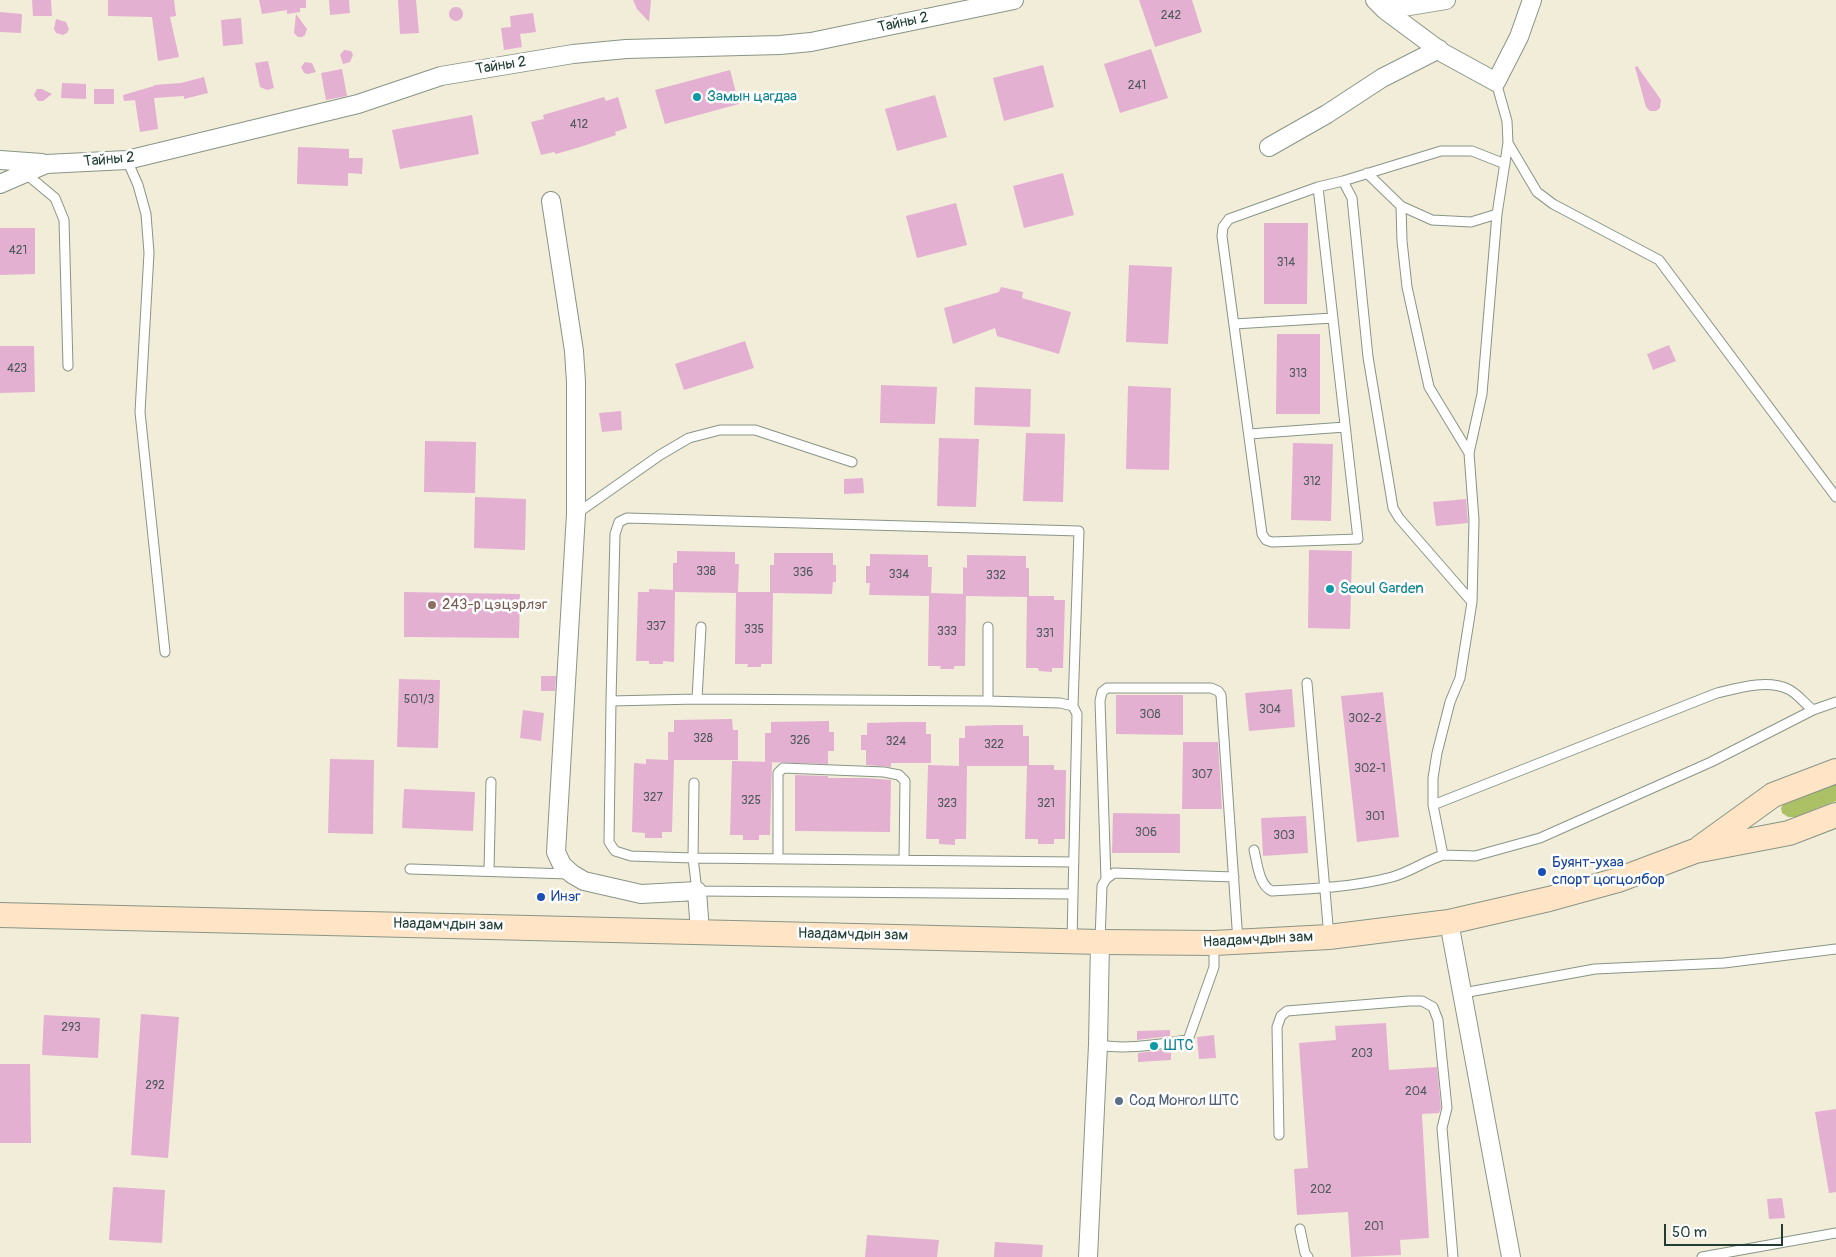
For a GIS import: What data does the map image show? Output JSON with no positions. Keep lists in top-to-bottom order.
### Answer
{
  "streets": {
    "main road": ["Наадамчдын зам"],
    "street": ["Тайны 2"]
  },
  "places": [
    "Замын цагдаа",
    "Seoul Garden",
    "243-р цэцэрлэг",
    "Буянт-ухаа спорт цогцолбор",
    "Инэг",
    "ШТС",
    "Сод Монгол ШТС"
  ],
  "house_numbers": [
    "242",
    "241",
    "412",
    "421",
    "314",
    "423",
    "313",
    "312",
    "338",
    "336",
    "334",
    "332",
    "337",
    "335",
    "333",
    "331",
    "501/3",
    "304",
    "308",
    "302-2",
    "328",
    "326",
    "324",
    "322",
    "302-1",
    "307",
    "327",
    "325",
    "323",
    "321",
    "301",
    "306",
    "303",
    "293",
    "203",
    "292",
    "204",
    "202",
    "201"
  ],
  "scale_bar": "50 m"
}
